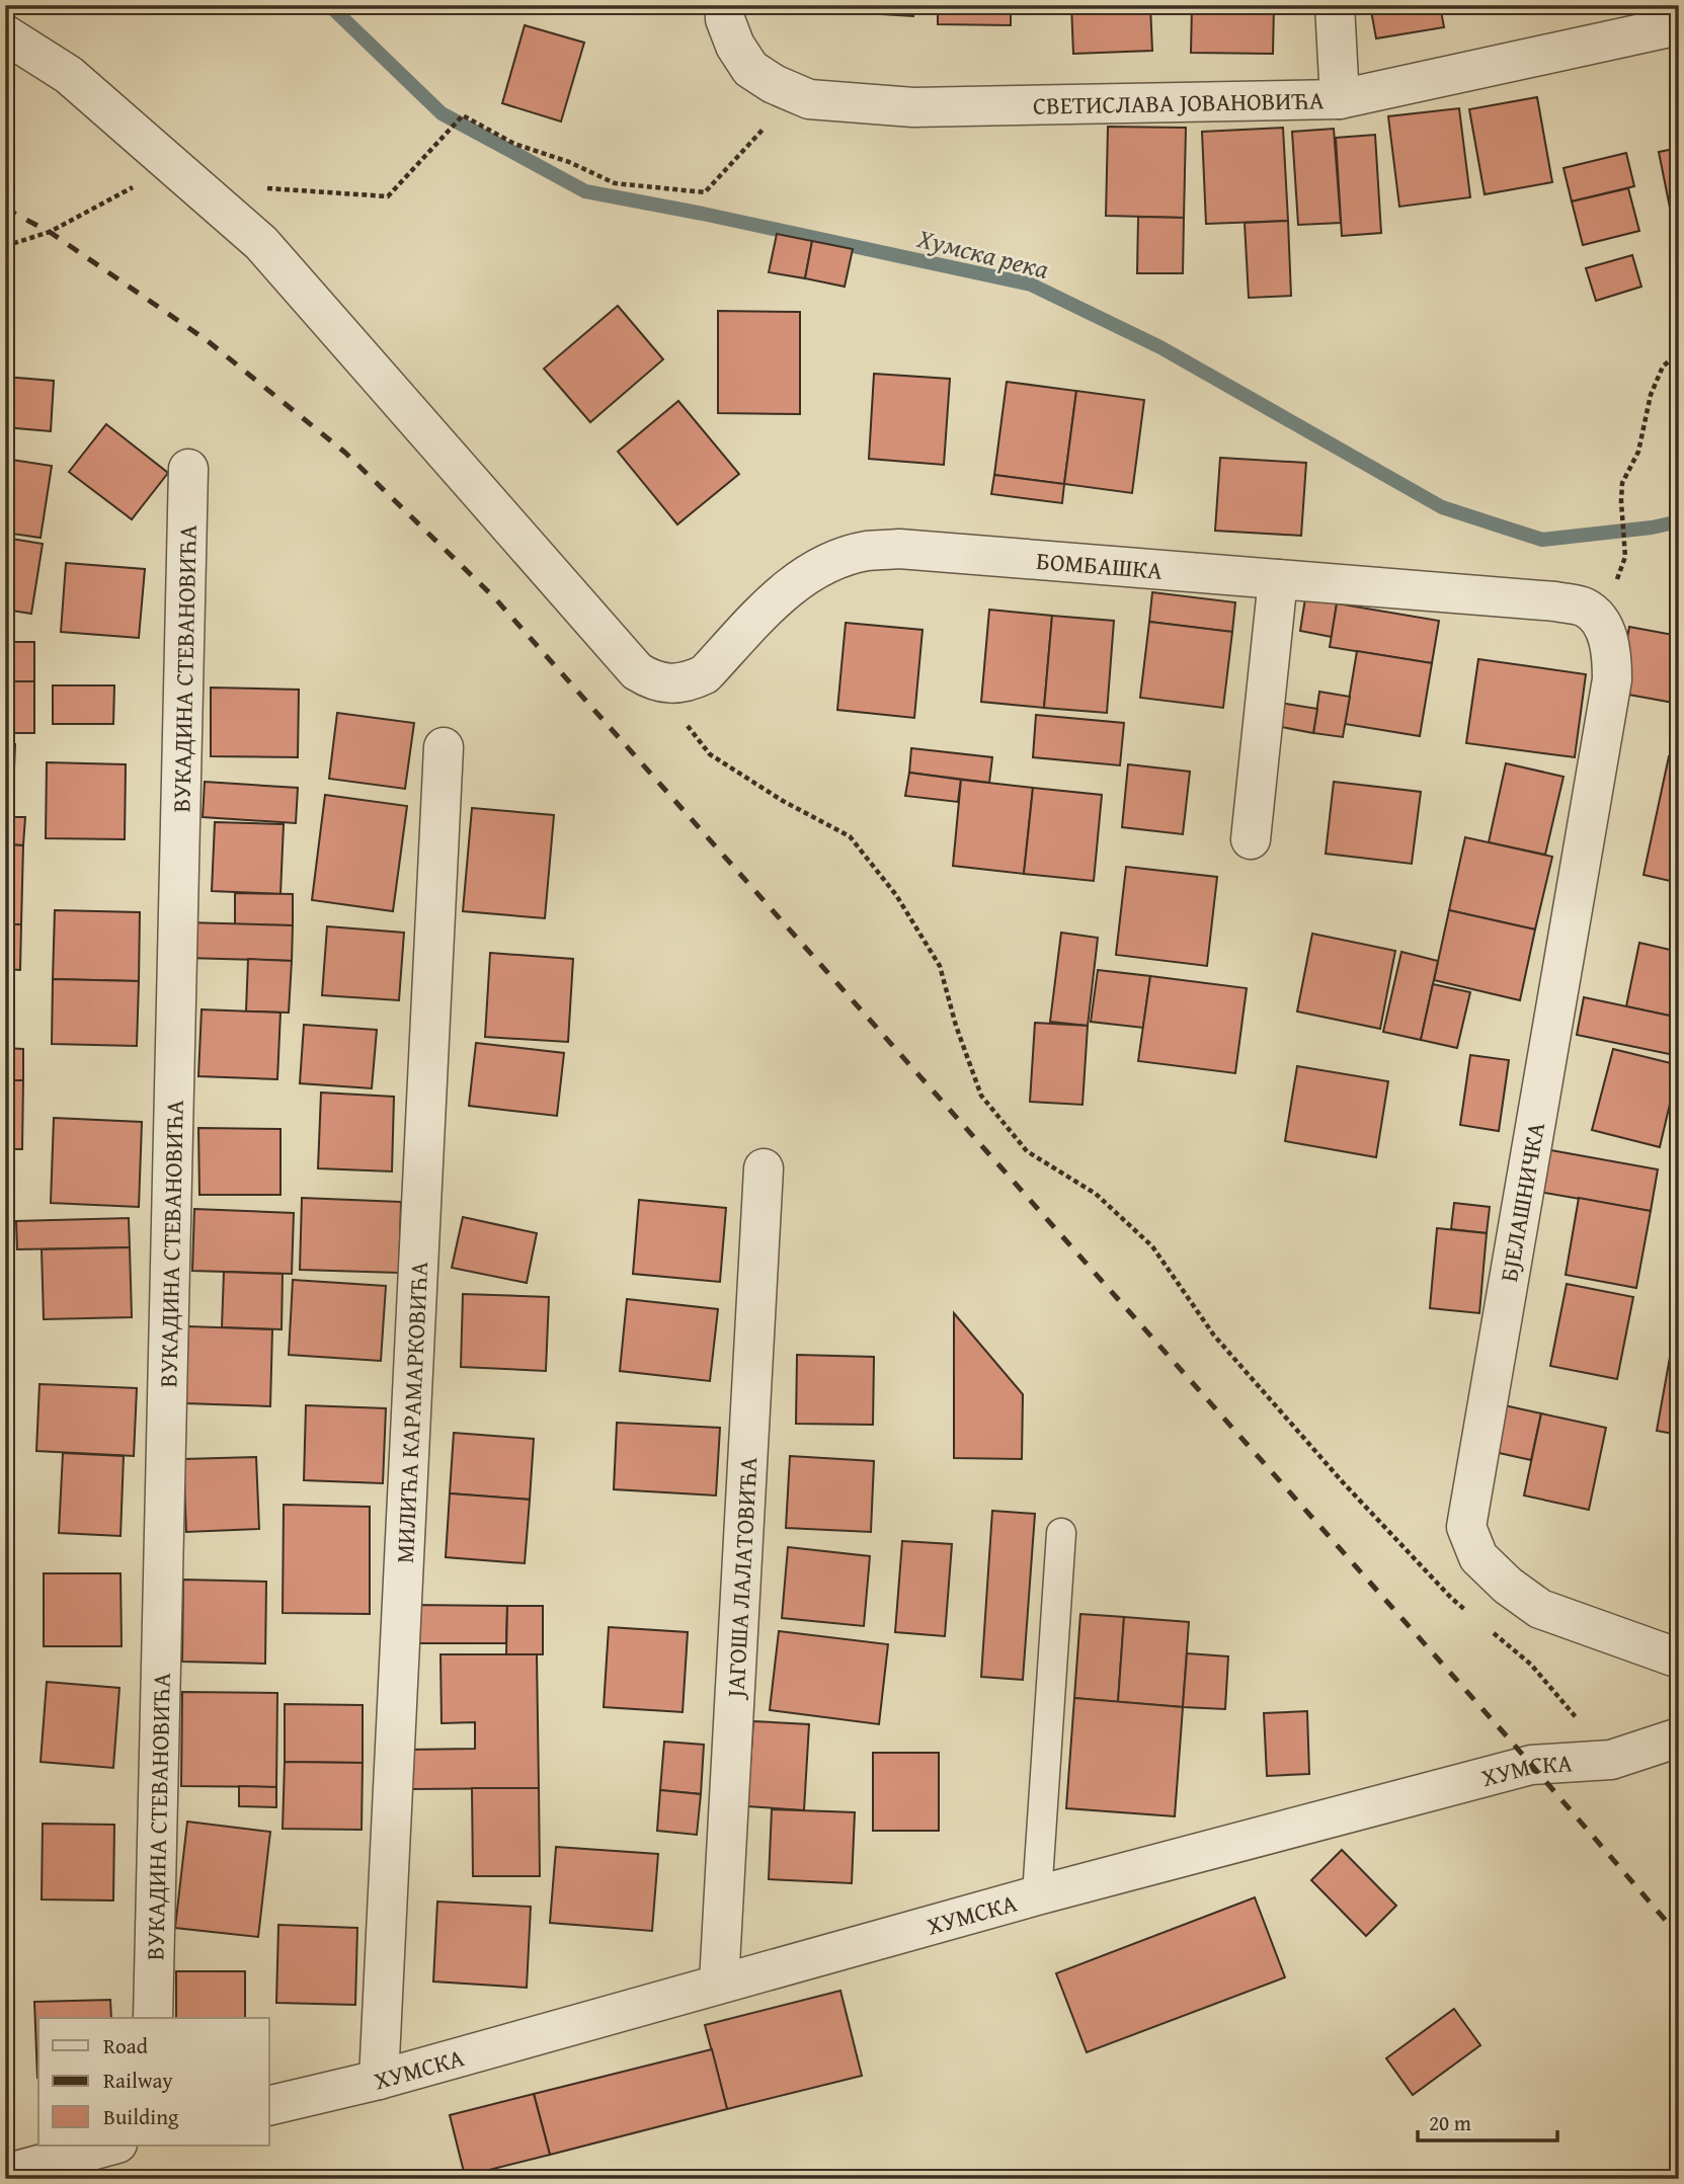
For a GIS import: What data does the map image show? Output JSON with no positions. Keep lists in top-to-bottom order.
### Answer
{
  "streets": {
    "street": [
      "СВЕТИСЛАВА ЈОВАНОВИЋА",
      "БОМБАШКА",
      "ВУКАДИНА СТЕВАНОВИЋА",
      "БЈЕЛАШНИЧКА",
      "МИЛИЋА КАРАМАРКОВИЋА",
      "ЈАГОША ЛАЛАТОВИЋА",
      "ХУМСКА"
    ]
  },
  "crossings": [
    ["БОМБАШКА", "БЈЕЛАШНИЧКА"],
    ["МИЛИЋА КАРАМАРКОВИЋА", "ХУМСКА"],
    ["ЈАГОША ЛАЛАТОВИЋА", "ХУМСКА"]
  ],
  "water": ["Хумска река"],
  "legend": ["Road", "Railway", "Building"],
  "scale_bar": "20 m"
}
